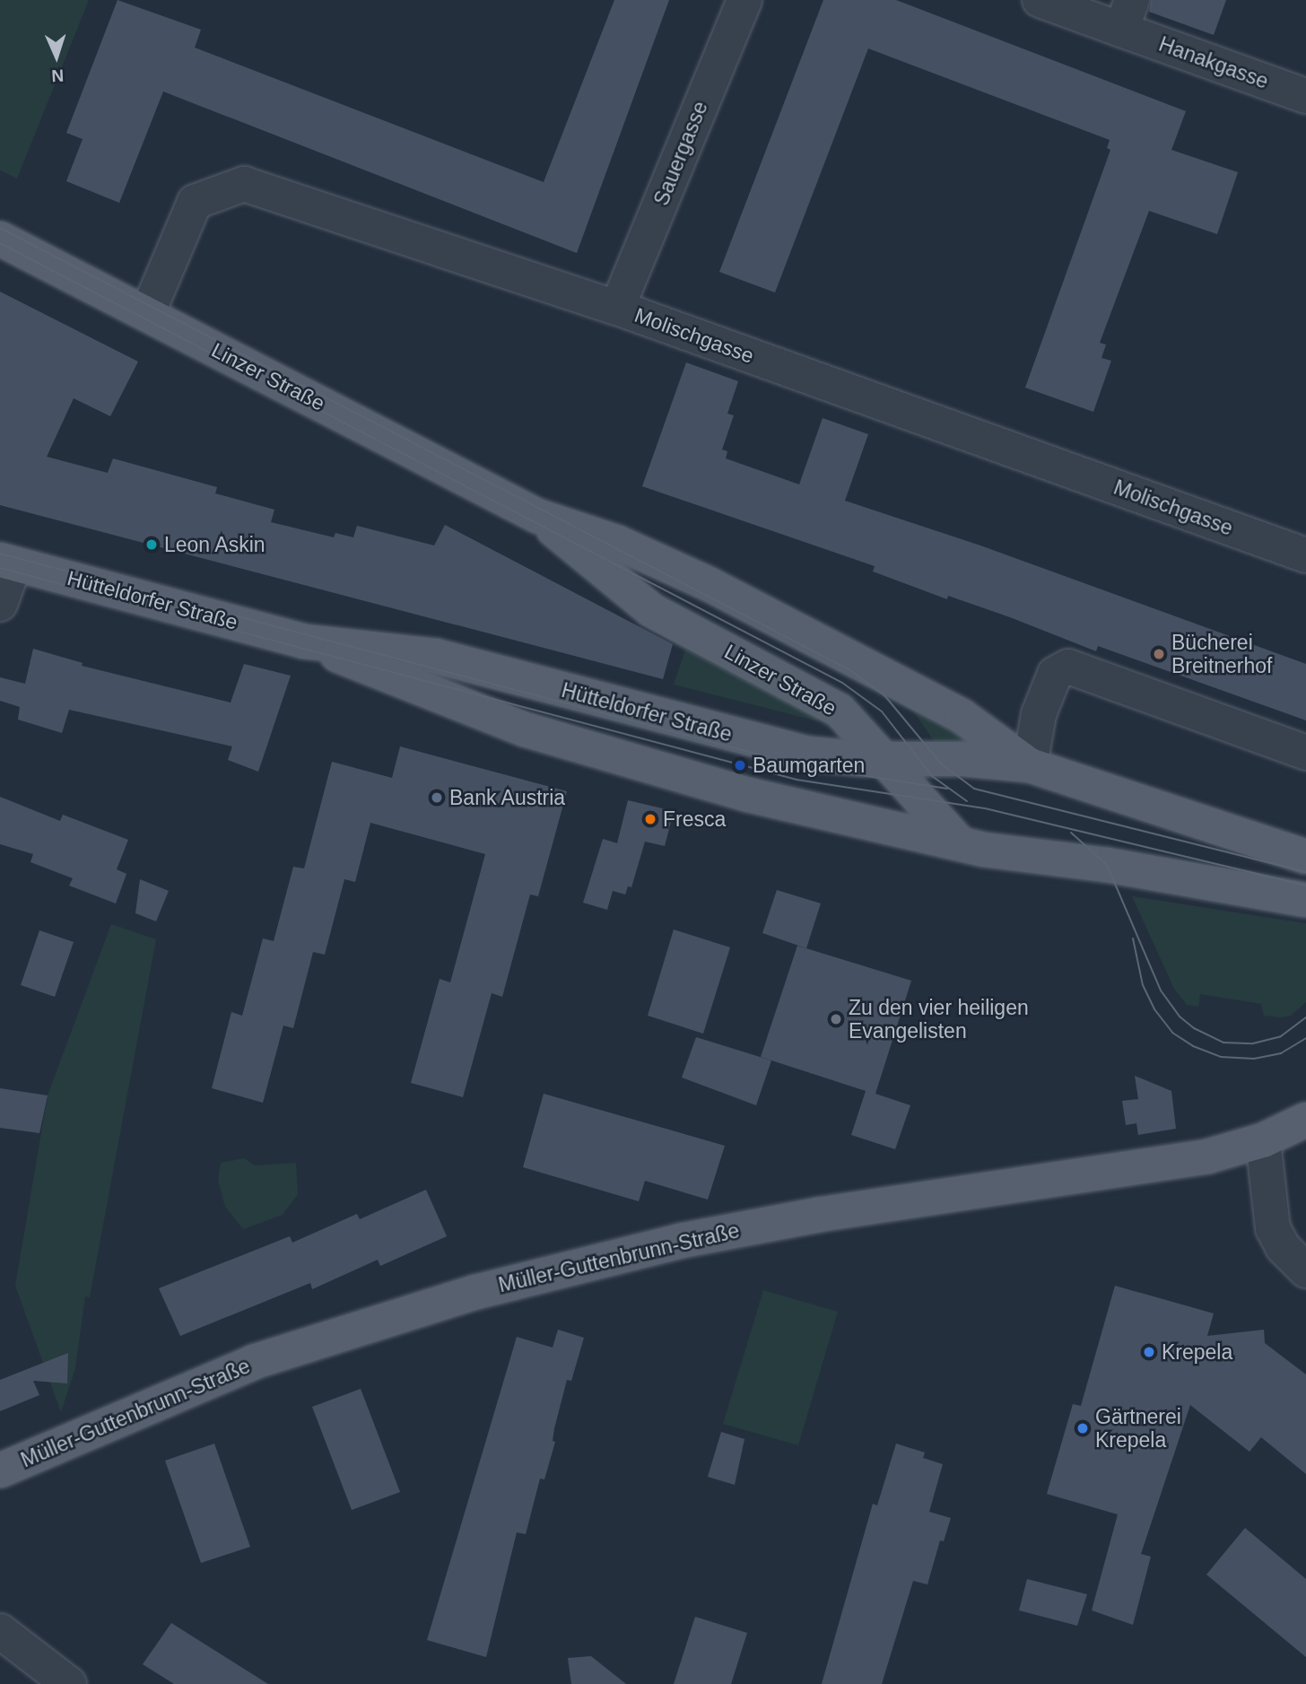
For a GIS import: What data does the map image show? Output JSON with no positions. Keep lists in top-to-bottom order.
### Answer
{
  "streets": {
    "main road": ["Linzer Straße", "Hütteldorfer Straße", "Müller-Guttenbrunn-Straße"],
    "street": ["Hanakgasse", "Sauergasse", "Molischgasse"]
  },
  "crossings": [
    ["Sauergasse", "Molischgasse"],
    ["Molischgasse", "Linzer Straße"],
    ["Linzer Straße", "Hütteldorfer Straße"]
  ],
  "places": [
    "Leon Askin",
    "Bücherei Breitnerhof",
    "Baumgarten",
    "Bank Austria",
    "Fresca",
    "Zu den vier heiligen Evangelisten",
    "Krepela",
    "Gärtnerei Krepela"
  ],
  "north": "bottom"
}
